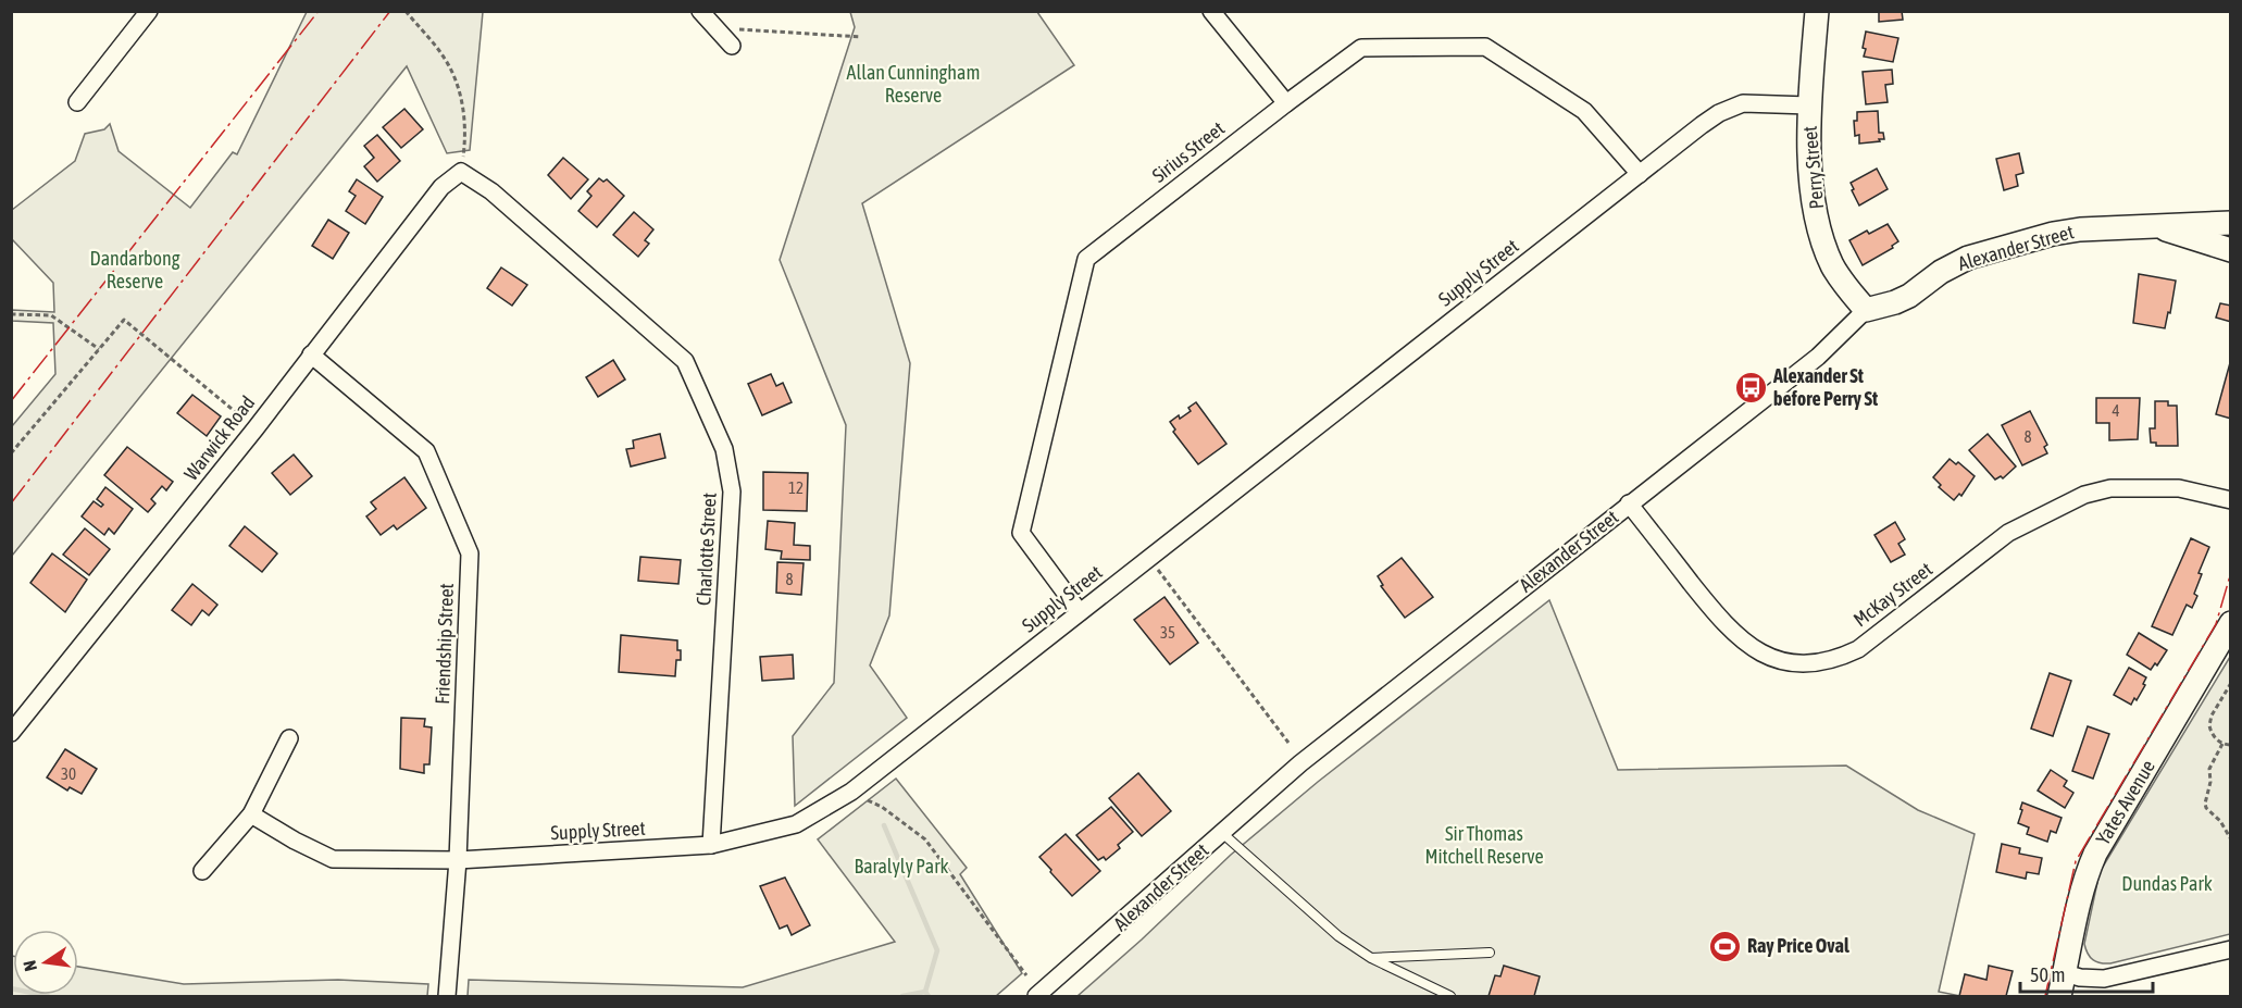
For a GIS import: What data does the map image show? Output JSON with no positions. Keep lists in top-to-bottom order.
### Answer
{
  "streets": {
    "street": [
      "Sirius Street",
      "Perry Street",
      "Alexander Street",
      "Supply Street",
      "Warwick Road",
      "Charlotte Street",
      "McKay Street",
      "Friendship Street",
      "Yates Avenue"
    ]
  },
  "crossings": [
    ["Sirius Street", "Supply Street"],
    ["Perry Street", "Alexander Street"],
    ["Perry Street", "Supply Street"],
    ["Alexander Street", "McKay Street"],
    ["Supply Street", "Charlotte Street"],
    ["Supply Street", "Friendship Street"],
    ["Warwick Road", "Charlotte Street"],
    ["Warwick Road", "Friendship Street"]
  ],
  "parks": [
    "Allan Cunningham Reserve",
    "Dandarbong Reserve",
    "Sir Thomas Mitchell Reserve",
    "Baralyly Park",
    "Dundas Park"
  ],
  "places": {
    "bus stop": ["Alexander St before Perry St"],
    "sports": ["Ray Price Oval"]
  },
  "house_numbers": [
    "4",
    "8",
    "12",
    "8",
    "35",
    "30"
  ],
  "scale_bar": "50 m",
  "north": "left"
}
